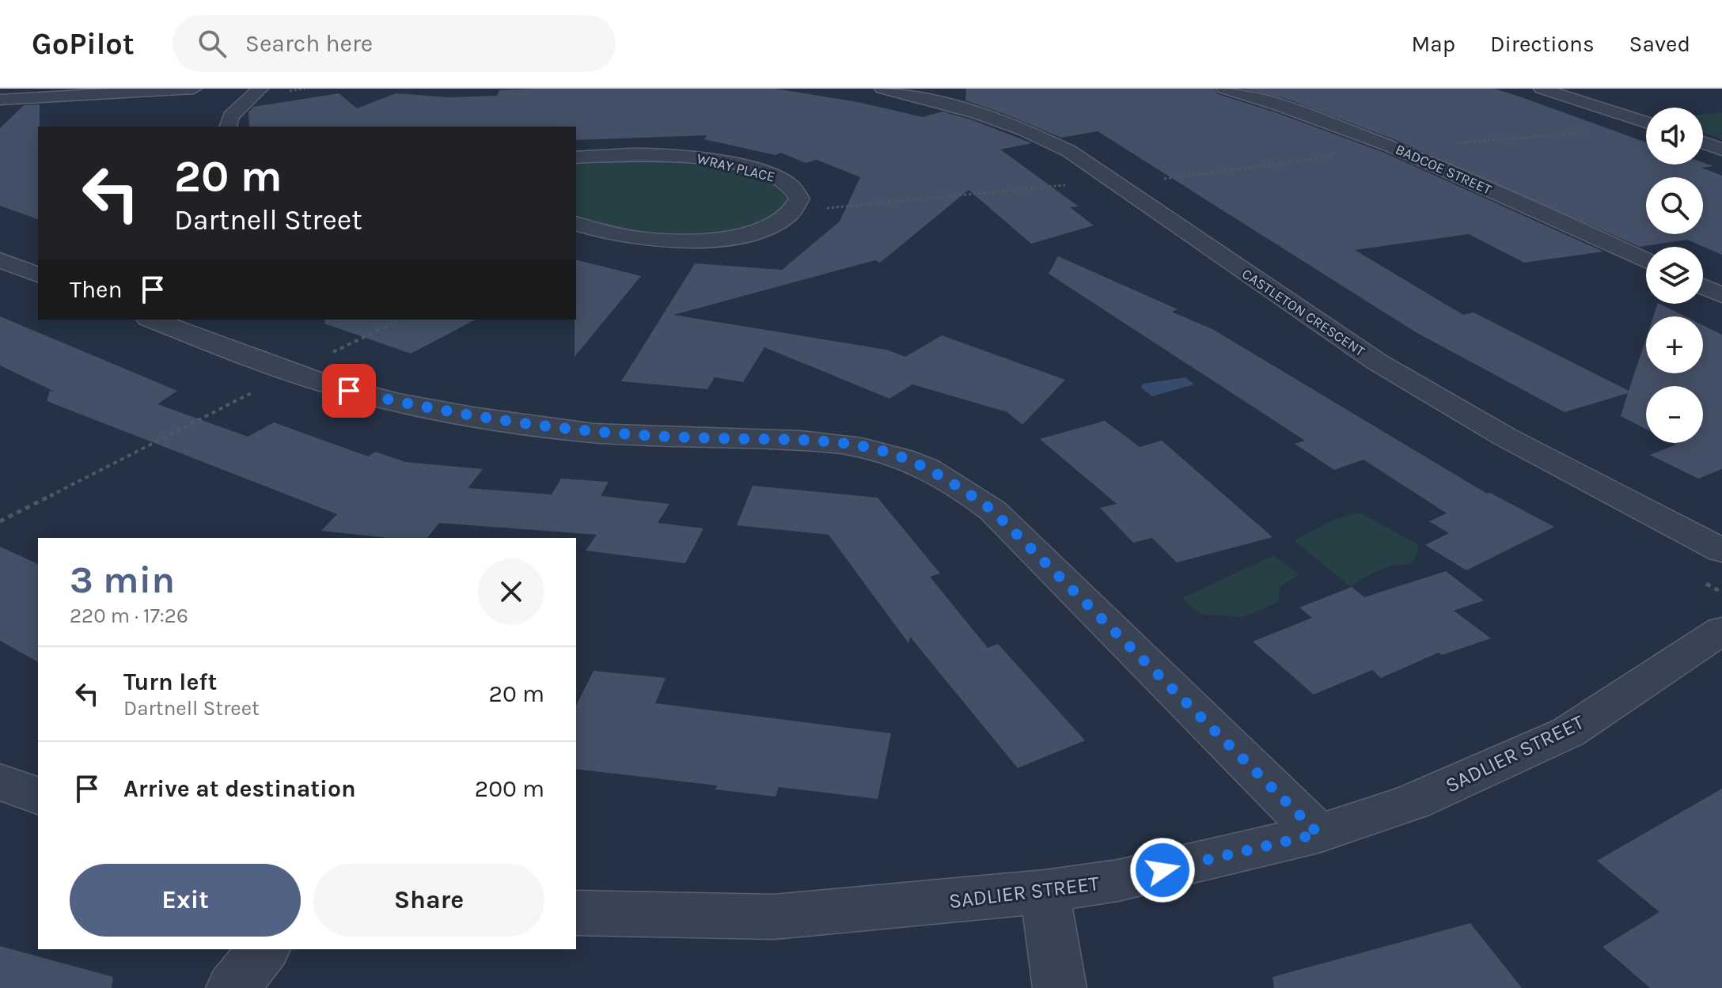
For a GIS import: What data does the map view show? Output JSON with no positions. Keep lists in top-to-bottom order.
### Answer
{
  "streets": {
    "street": [
      "WRAY PLACE",
      "BADCOE STREET",
      "CASTLETON CRESCENT",
      "SADLIER STREET"
    ]
  },
  "page": {
    "header": "GoPilot",
    "search": "Search here",
    "nav": ["Map", "Directions", "Saved"],
    "map_buttons": ["+", "−"],
    "turn": ["20 m", "Dartnell Street"],
    "then": "Then",
    "heading": ["3 min", "220 m · 17:26"],
    "list": [
      {
        "name": "Turn left",
        "note": "Dartnell Street",
        "value": "20 m"
      },
      {
        "name": "Arrive at destination",
        "value": "200 m"
      }
    ],
    "buttons": ["Exit", "Share"]
  }
}
